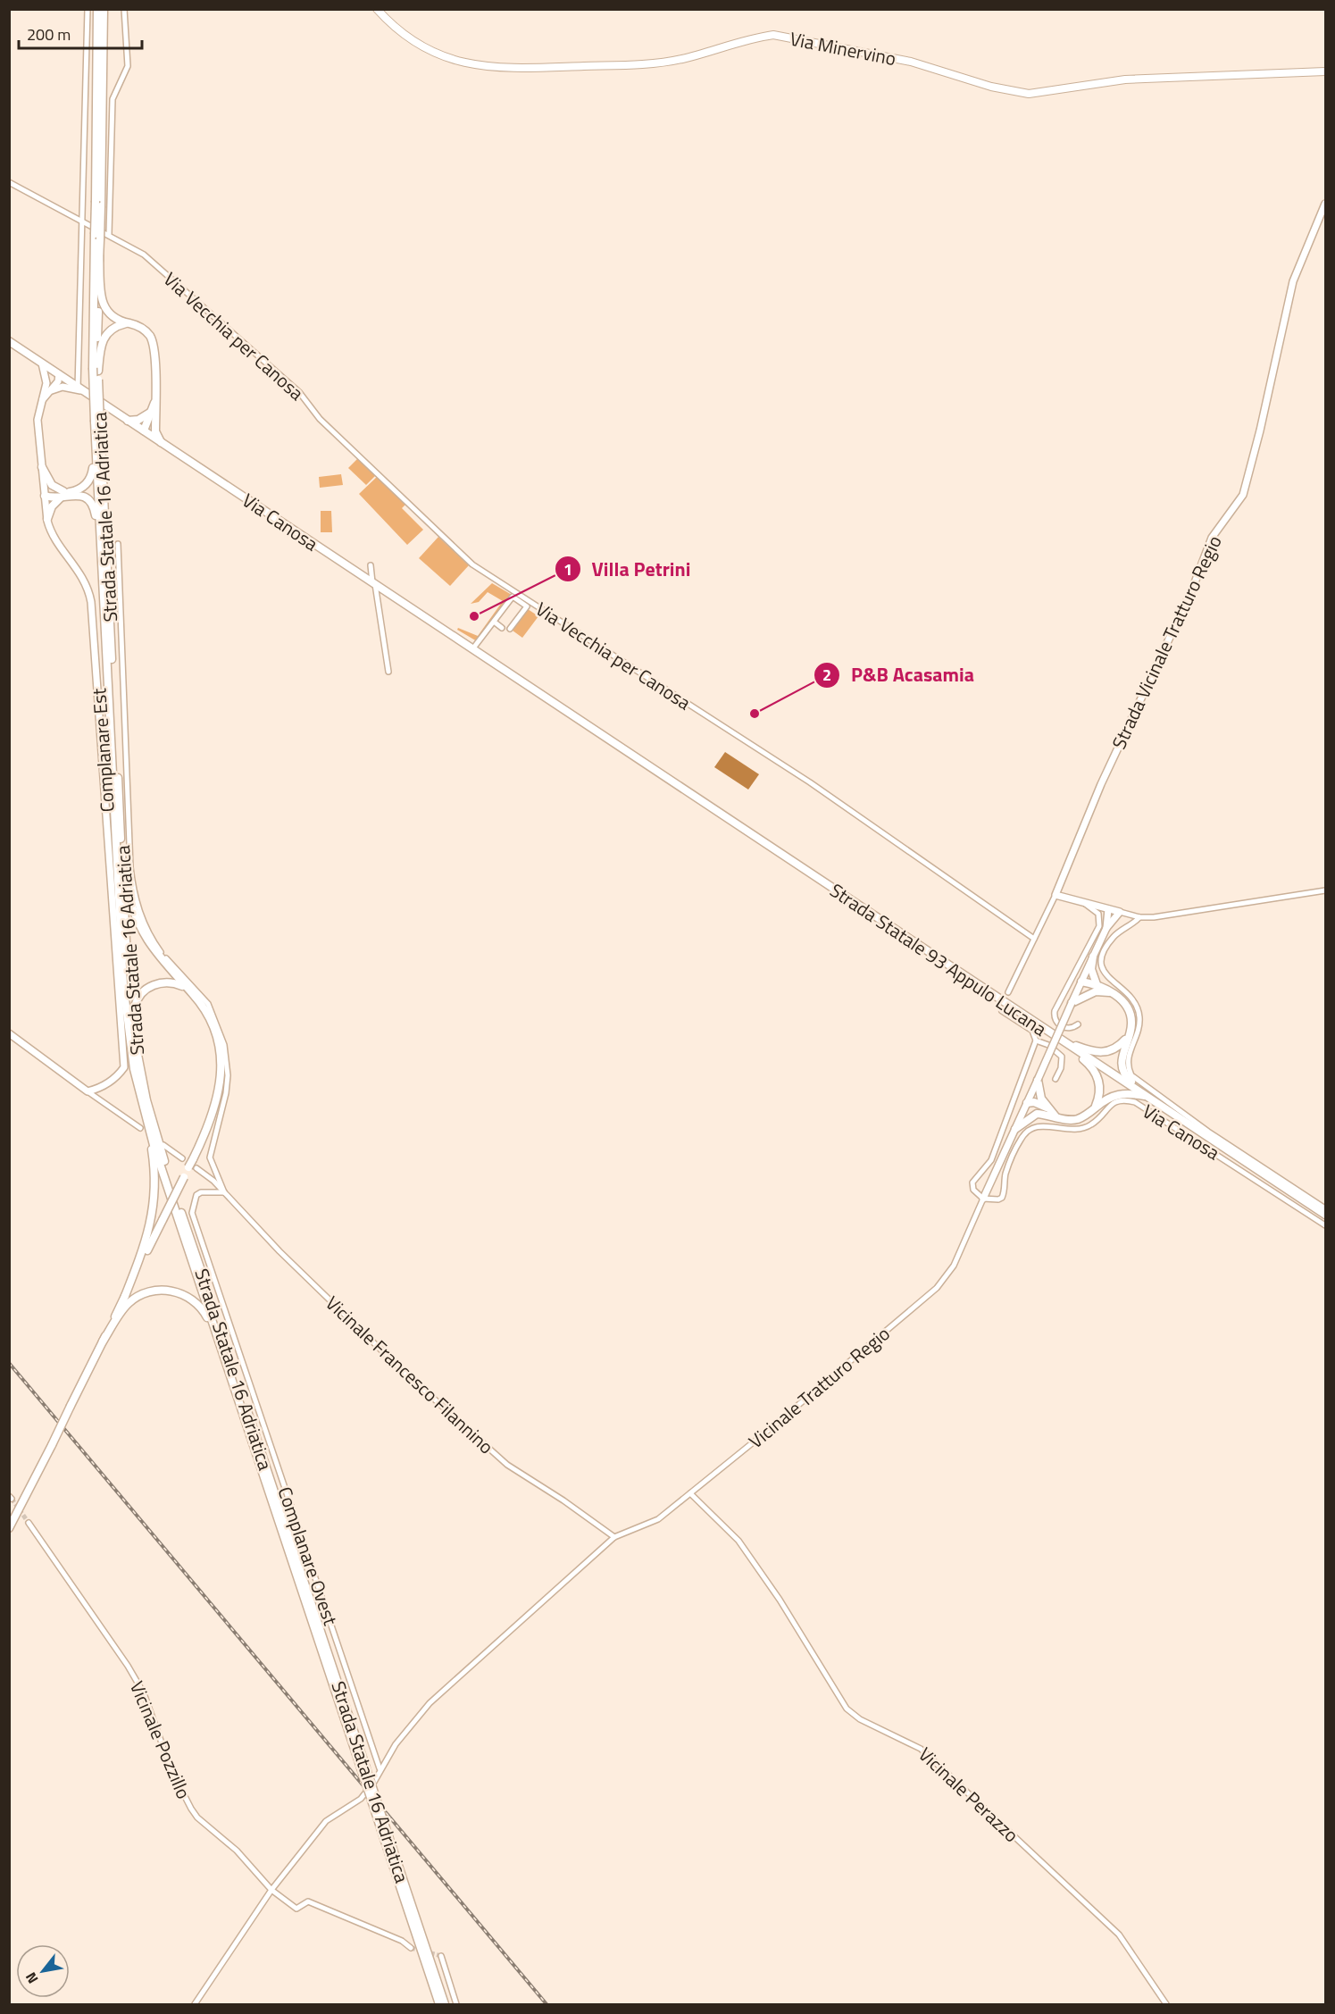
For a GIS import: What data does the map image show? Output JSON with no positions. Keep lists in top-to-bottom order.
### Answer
{
  "streets": {
    "main road": [
      "Via Minervino",
      "Strada Statale 16 Adriatica",
      "Via Canosa",
      "Strada Statale 93 Appulo Lucana"
    ],
    "street": [
      "Via Vecchia per Canosa",
      "Strada Vicinale Tratturo Regio",
      "Complanare Est",
      "Vicinale Francesco Filannino",
      "Vicinale Tratturo Regio",
      "Complanare Ovest",
      "Vicinale Pozzillo",
      "Vicinale Perazzo"
    ]
  },
  "crossings": [
    ["Via Vecchia per Canosa", "Strada Statale 16 Adriatica"],
    ["Via Canosa", "Complanare Est"],
    ["Via Canosa", "Strada Statale 93 Appulo Lucana"],
    ["Via Canosa", "Vicinale Tratturo Regio"],
    ["Vicinale Francesco Filannino", "Vicinale Tratturo Regio"],
    ["Vicinale Francesco Filannino", "Complanare Ovest"],
    ["Vicinale Tratturo Regio", "Vicinale Perazzo"]
  ],
  "places": ["Villa Petrini", "P&B Acasamia"],
  "scale_bar": "200 m",
  "north": "bottom left"
}
